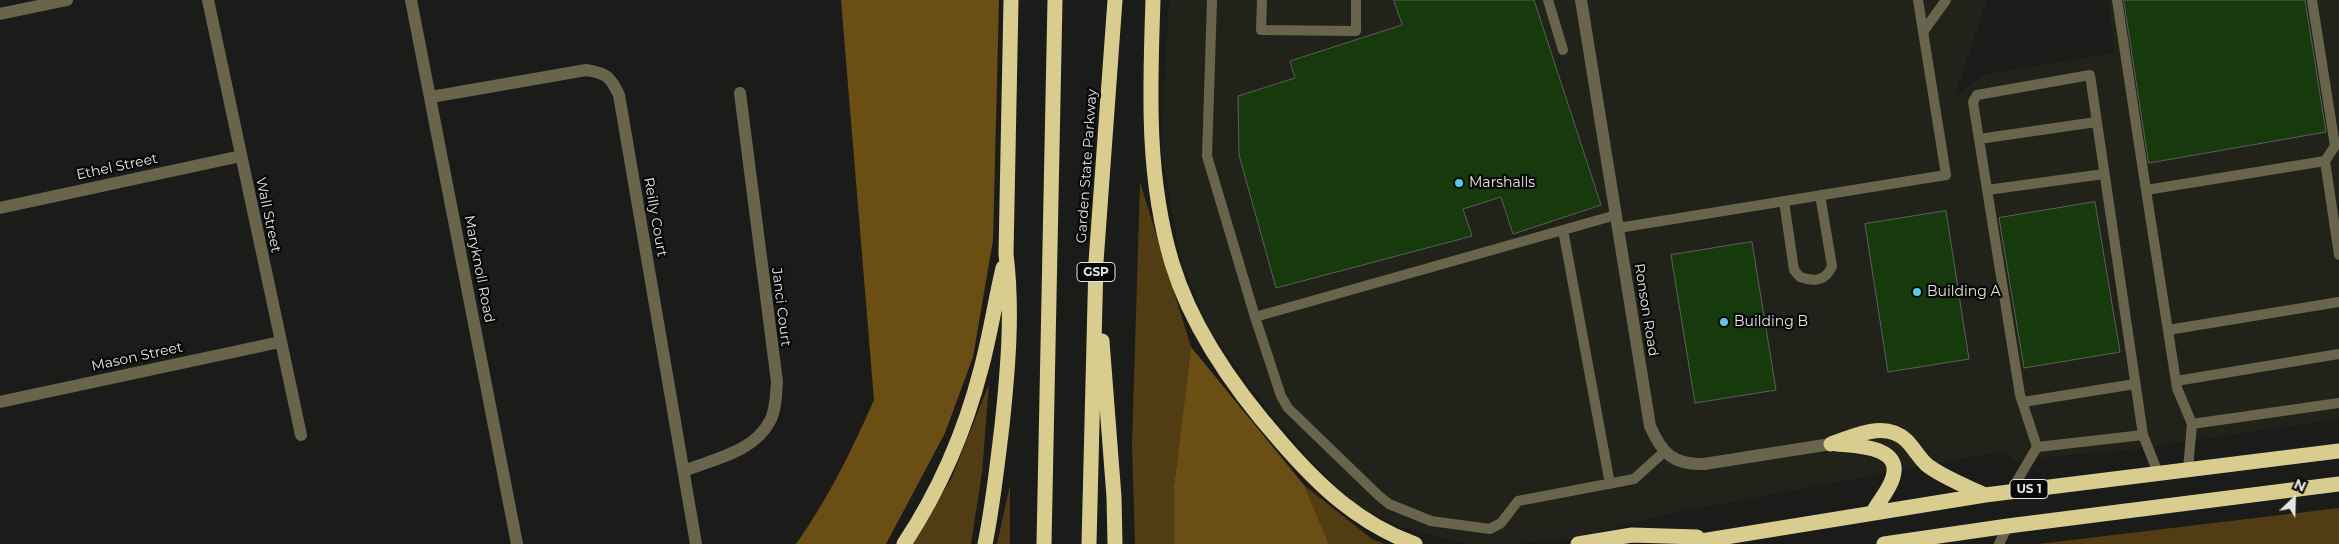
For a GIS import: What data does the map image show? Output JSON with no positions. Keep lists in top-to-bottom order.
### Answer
{
  "streets": {
    "highway": ["Garden State Parkway", "GSP", "US 1"],
    "street": [
      "Ethel Street",
      "Wall Street",
      "Reilly Court",
      "Maryknoll Road",
      "Janci Court",
      "Ronson Road",
      "Mason Street"
    ]
  },
  "crossings": [
    ["Ethel Street", "Wall Street"],
    ["Wall Street", "Mason Street"],
    ["Reilly Court", "Maryknoll Road"],
    ["Reilly Court", "Janci Court"]
  ],
  "places": ["Marshalls", "Building A", "Building B"],
  "north": "top right"
}
